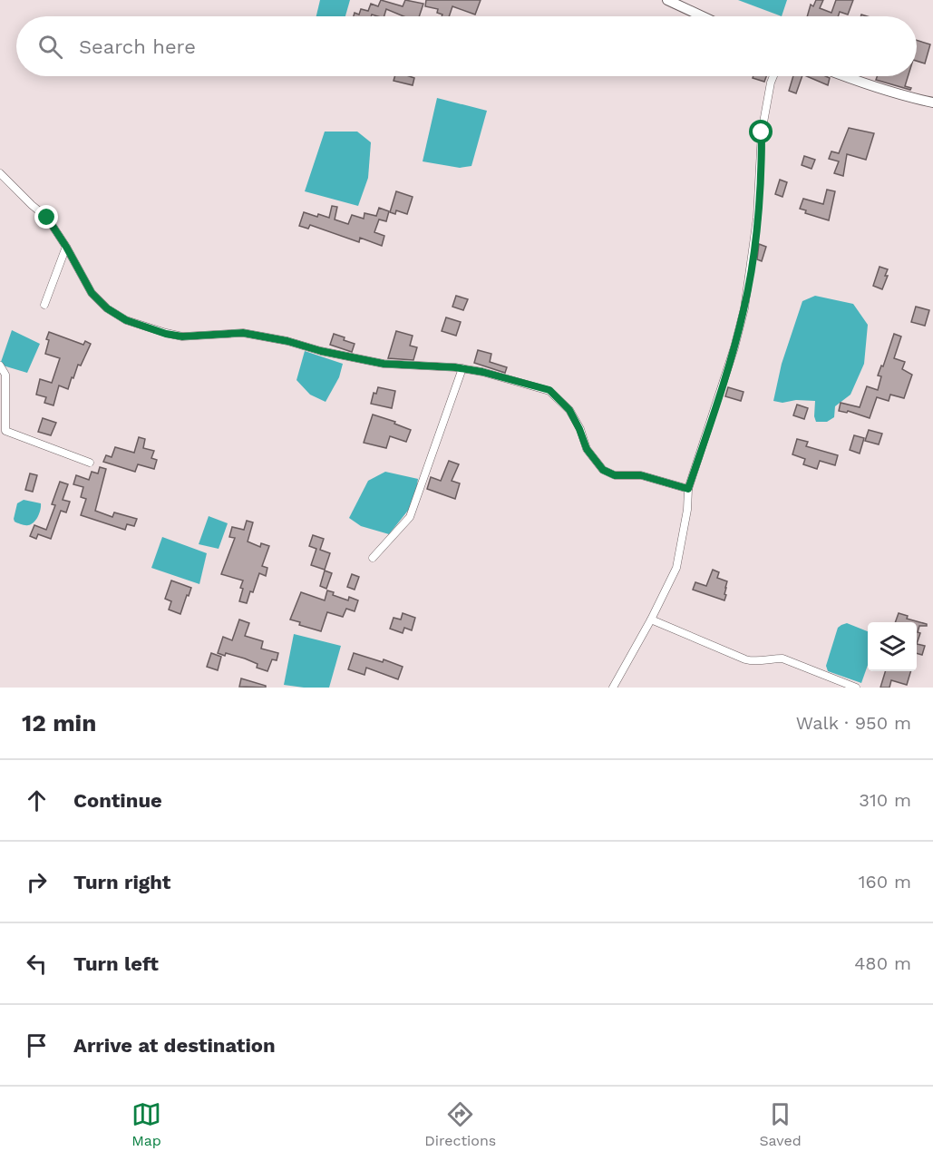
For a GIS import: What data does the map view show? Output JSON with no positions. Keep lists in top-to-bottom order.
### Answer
{
  "page": {
    "search": "Search here",
    "heading": ["12 min", "Walk · 950 m"],
    "list": [
      ["Continue", "310 m"],
      ["Turn right", "160 m"],
      ["Turn left", "480 m"],
      "Arrive at destination"
    ],
    "nav": ["Map", "Directions", "Saved"]
  }
}
